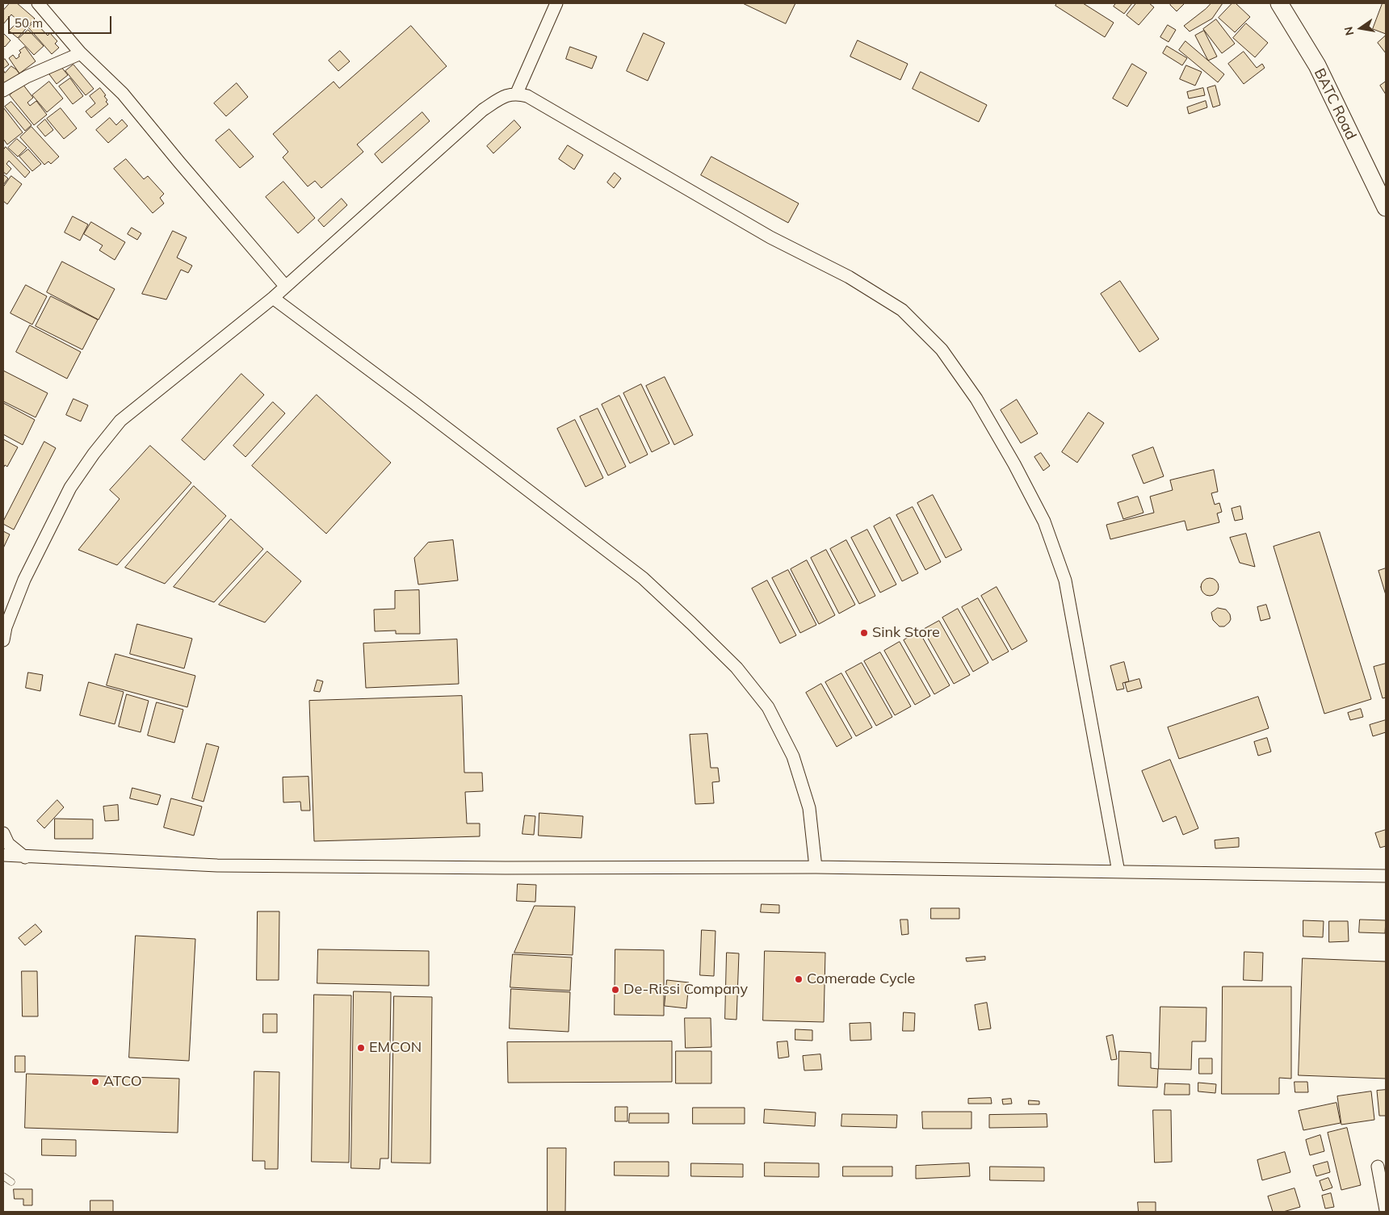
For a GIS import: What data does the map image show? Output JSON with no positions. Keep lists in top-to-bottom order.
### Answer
{
  "streets": {
    "street": ["BATC Road"]
  },
  "places": [
    "Sink Store",
    "Comerade Cycle",
    "De-Rissi Company",
    "EMCON",
    "ATCO"
  ],
  "scale_bar": "50 m",
  "north": "left"
}
